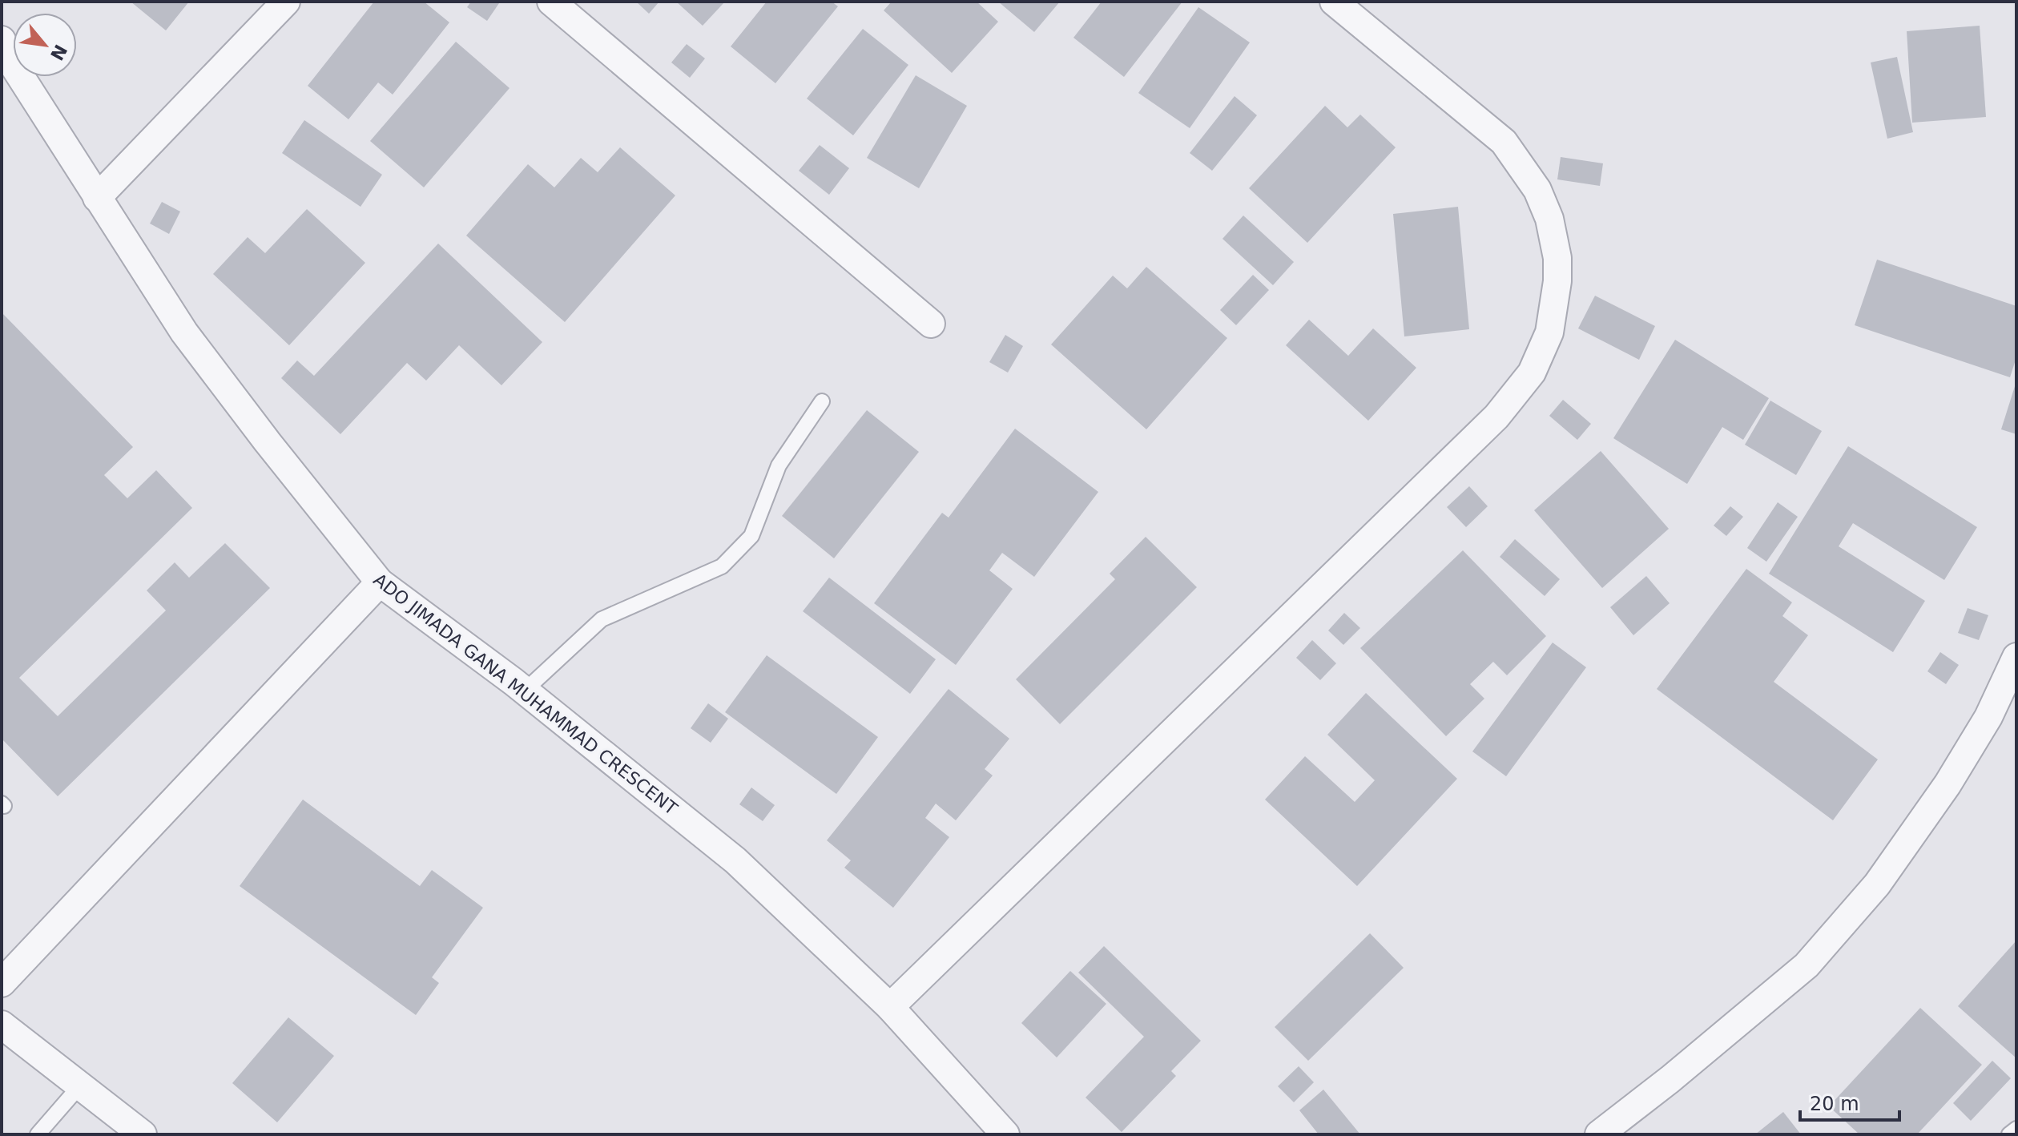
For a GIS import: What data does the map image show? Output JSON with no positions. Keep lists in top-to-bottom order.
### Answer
{
  "streets": {
    "street": ["ADO JIMADA GANA MUHAMMAD CRESCENT"]
  },
  "scale_bar": "20 m",
  "north": "bottom right"
}
